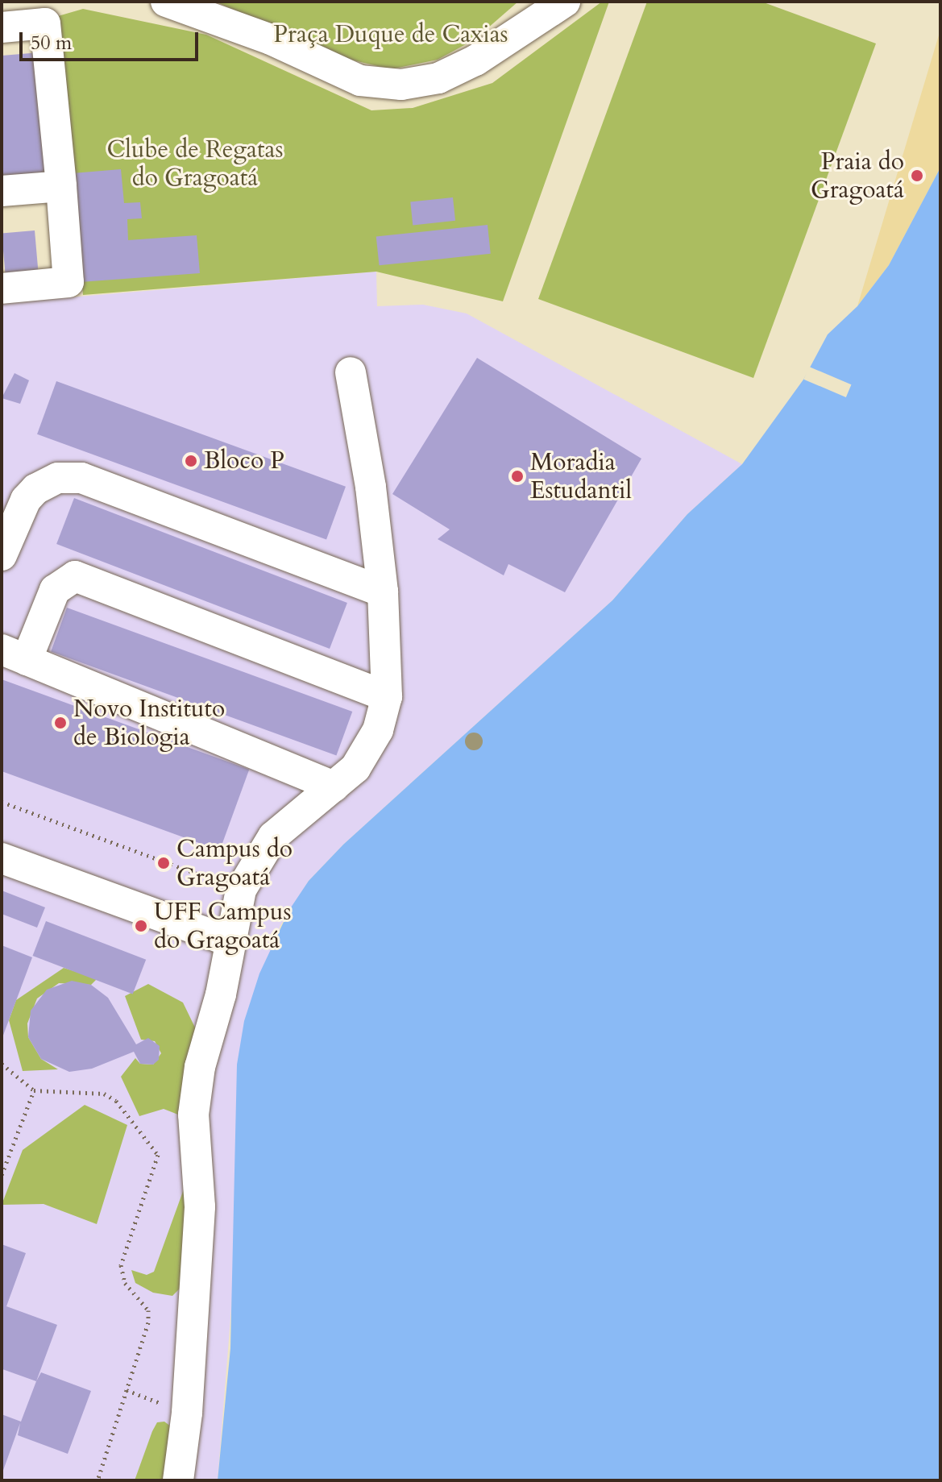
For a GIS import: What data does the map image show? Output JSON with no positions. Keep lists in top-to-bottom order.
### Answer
{
  "parks": ["Praça Duque de Caxias", "Clube de Regatas do Gragoatá"],
  "places": [
    "Praia do Gragoatá",
    "Bloco P",
    "Moradia Estudantil",
    "Novo Instituto de Biologia",
    "Campus do Gragoatá",
    "UFF Campus do Gragoatá"
  ],
  "scale_bar": "50 m"
}
